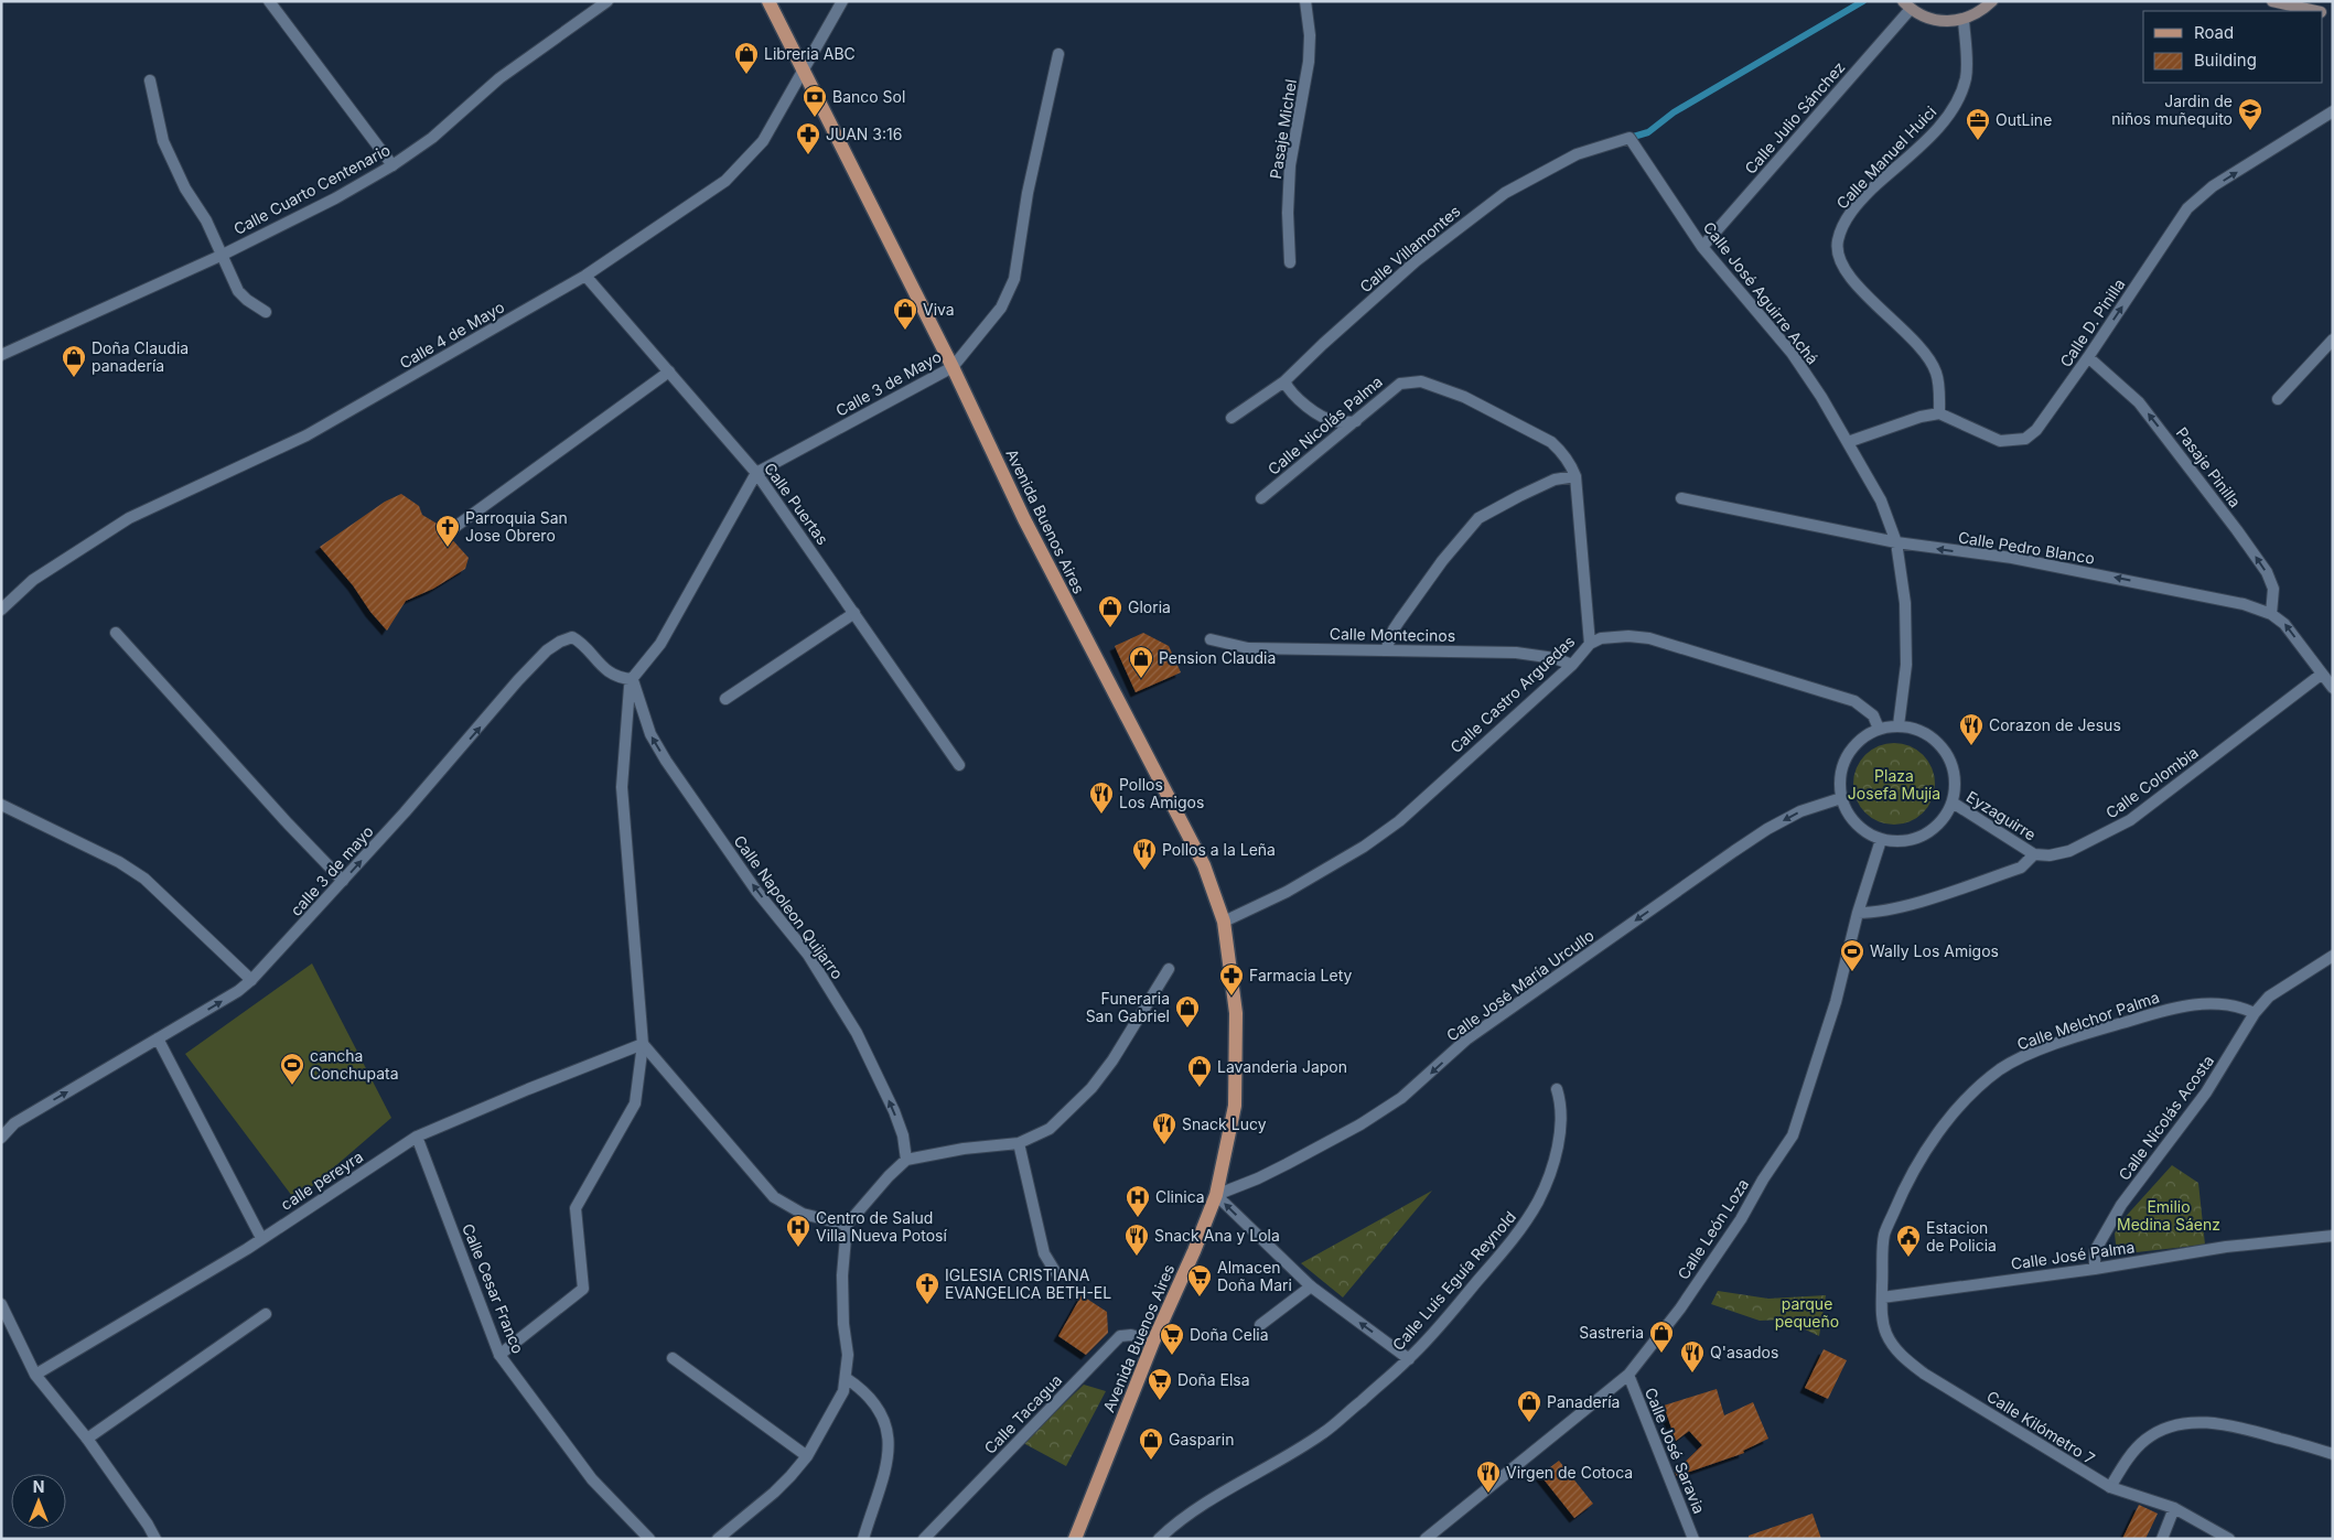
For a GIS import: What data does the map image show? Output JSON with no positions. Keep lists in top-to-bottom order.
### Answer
{
  "streets": {
    "main road": ["Avenida Buenos Aires"],
    "street": [
      "Calle Julio Sánchez",
      "Pasaje Michel",
      "Calle Manuel Huici",
      "Calle Cuarto Centenario",
      "Calle Villamontes",
      "Calle José Aguirre Achá",
      "Calle D. Pinilla",
      "Calle 4 de Mayo",
      "Calle 3 de Mayo",
      "Calle Nicolás Palma",
      "Pasaje Pinilla",
      "Calle Puertas",
      "Calle Pedro Blanco",
      "Calle Montecinos",
      "Calle Castro Arguedas",
      "Calle Colombia",
      "Eyzaguirre",
      "calle 3 de mayo",
      "Calle Napoleon Quijarro",
      "Calle José María Urcullo",
      "Calle Melchor Palma",
      "Calle Nicolás Acosta",
      "calle pereyra",
      "Calle León Loza",
      "Calle José Palma",
      "Calle Luis Eguía Reynold",
      "Calle Cesar Franco",
      "Calle Tacagua",
      "Calle Kilómetro 7",
      "Calle José Saravia"
    ]
  },
  "crossings": [
    ["Calle Julio Sánchez", "Calle José Aguirre Achá"],
    ["Calle Manuel Huici", "Calle D. Pinilla"],
    ["Calle Villamontes", "Calle José Aguirre Achá"],
    ["Calle José Aguirre Achá", "Calle Pedro Blanco"],
    ["Calle José Aguirre Achá", "Calle Castro Arguedas"],
    ["Calle José Aguirre Achá", "Eyzaguirre"],
    ["Calle José Aguirre Achá", "Calle José María Urcullo"],
    ["Calle José Aguirre Achá", "Calle León Loza"],
    ["Calle D. Pinilla", "Pasaje Pinilla"],
    ["Calle 4 de Mayo", "Calle Puertas"],
    ["Calle 4 de Mayo", "Avenida Buenos Aires"],
    ["Calle 3 de Mayo", "Calle Puertas"],
    ["Calle 3 de Mayo", "Avenida Buenos Aires"],
    ["Calle Nicolás Palma", "Calle Castro Arguedas"],
    ["Pasaje Pinilla", "Calle Pedro Blanco"],
    ["Avenida Buenos Aires", "Calle Castro Arguedas"],
    ["Avenida Buenos Aires", "Calle José María Urcullo"],
    ["Avenida Buenos Aires", "Calle Tacagua"],
    ["Calle Pedro Blanco", "Calle Colombia"],
    ["Calle Montecinos", "Calle Castro Arguedas"],
    ["Calle Castro Arguedas", "Eyzaguirre"],
    ["Calle Castro Arguedas", "Calle José María Urcullo"],
    ["Calle Castro Arguedas", "Calle León Loza"],
    ["Calle Colombia", "Eyzaguirre"],
    ["Eyzaguirre", "Calle José María Urcullo"],
    ["Eyzaguirre", "Calle León Loza"],
    ["calle 3 de mayo", "Calle Napoleon Quijarro"],
    ["Calle José María Urcullo", "Calle León Loza"],
    ["Calle Melchor Palma", "Calle Nicolás Acosta"],
    ["Calle Melchor Palma", "Calle José Palma"],
    ["Calle Melchor Palma", "Calle Kilómetro 7"],
    ["Calle Nicolás Acosta", "Calle José Palma"],
    ["calle pereyra", "Calle Cesar Franco"],
    ["Calle León Loza", "Calle José Saravia"],
    ["Calle José Palma", "Calle Kilómetro 7"]
  ],
  "one_way": [
    "Calle D. Pinilla",
    "Pasaje Pinilla",
    "Calle Pedro Blanco",
    "calle 3 de mayo",
    "Calle Napoleon Quijarro",
    "Calle José María Urcullo"
  ],
  "parks": ["Plaza Josefa Mujía", "Emilio Medina Sáenz", "parque pequeño"],
  "places": {
    "shop": [
      "Libreria ABC",
      "Viva",
      "Doña Claudia panadería",
      "Gloria",
      "Pension Claudia",
      "Funeraria San Gabriel",
      "Lavanderia Japon",
      "Sastreria",
      "Panadería",
      "Gasparin"
    ],
    "bank": ["Banco Sol"],
    "school or university": ["Jardin de niños muñequito"],
    "office": ["OutLine"],
    "pharmacy": ["JUAN 3:16", "Farmacia Lety"],
    "church": ["Parroquia San Jose Obrero", "IGLESIA CRISTIANA EVANGELICA BETH-EL"],
    "restaurant": [
      "Corazon de Jesus",
      "Pollos Los Amigos",
      "Pollos a la Leña",
      "Snack Lucy",
      "Snack Ana y Lola",
      "Q'asados",
      "Virgen de Cotoca"
    ],
    "sports": ["Wally Los Amigos", "cancha Conchupata"],
    "hospital": ["Clinica", "Centro de Salud Villa Nueva Potosí"],
    "public building": ["Estacion de Policia"],
    "supermarket": ["Almacen Doña Mari", "Doña Celia", "Doña Elsa"]
  },
  "legend": ["Road", "Building"],
  "north": "top"
}
